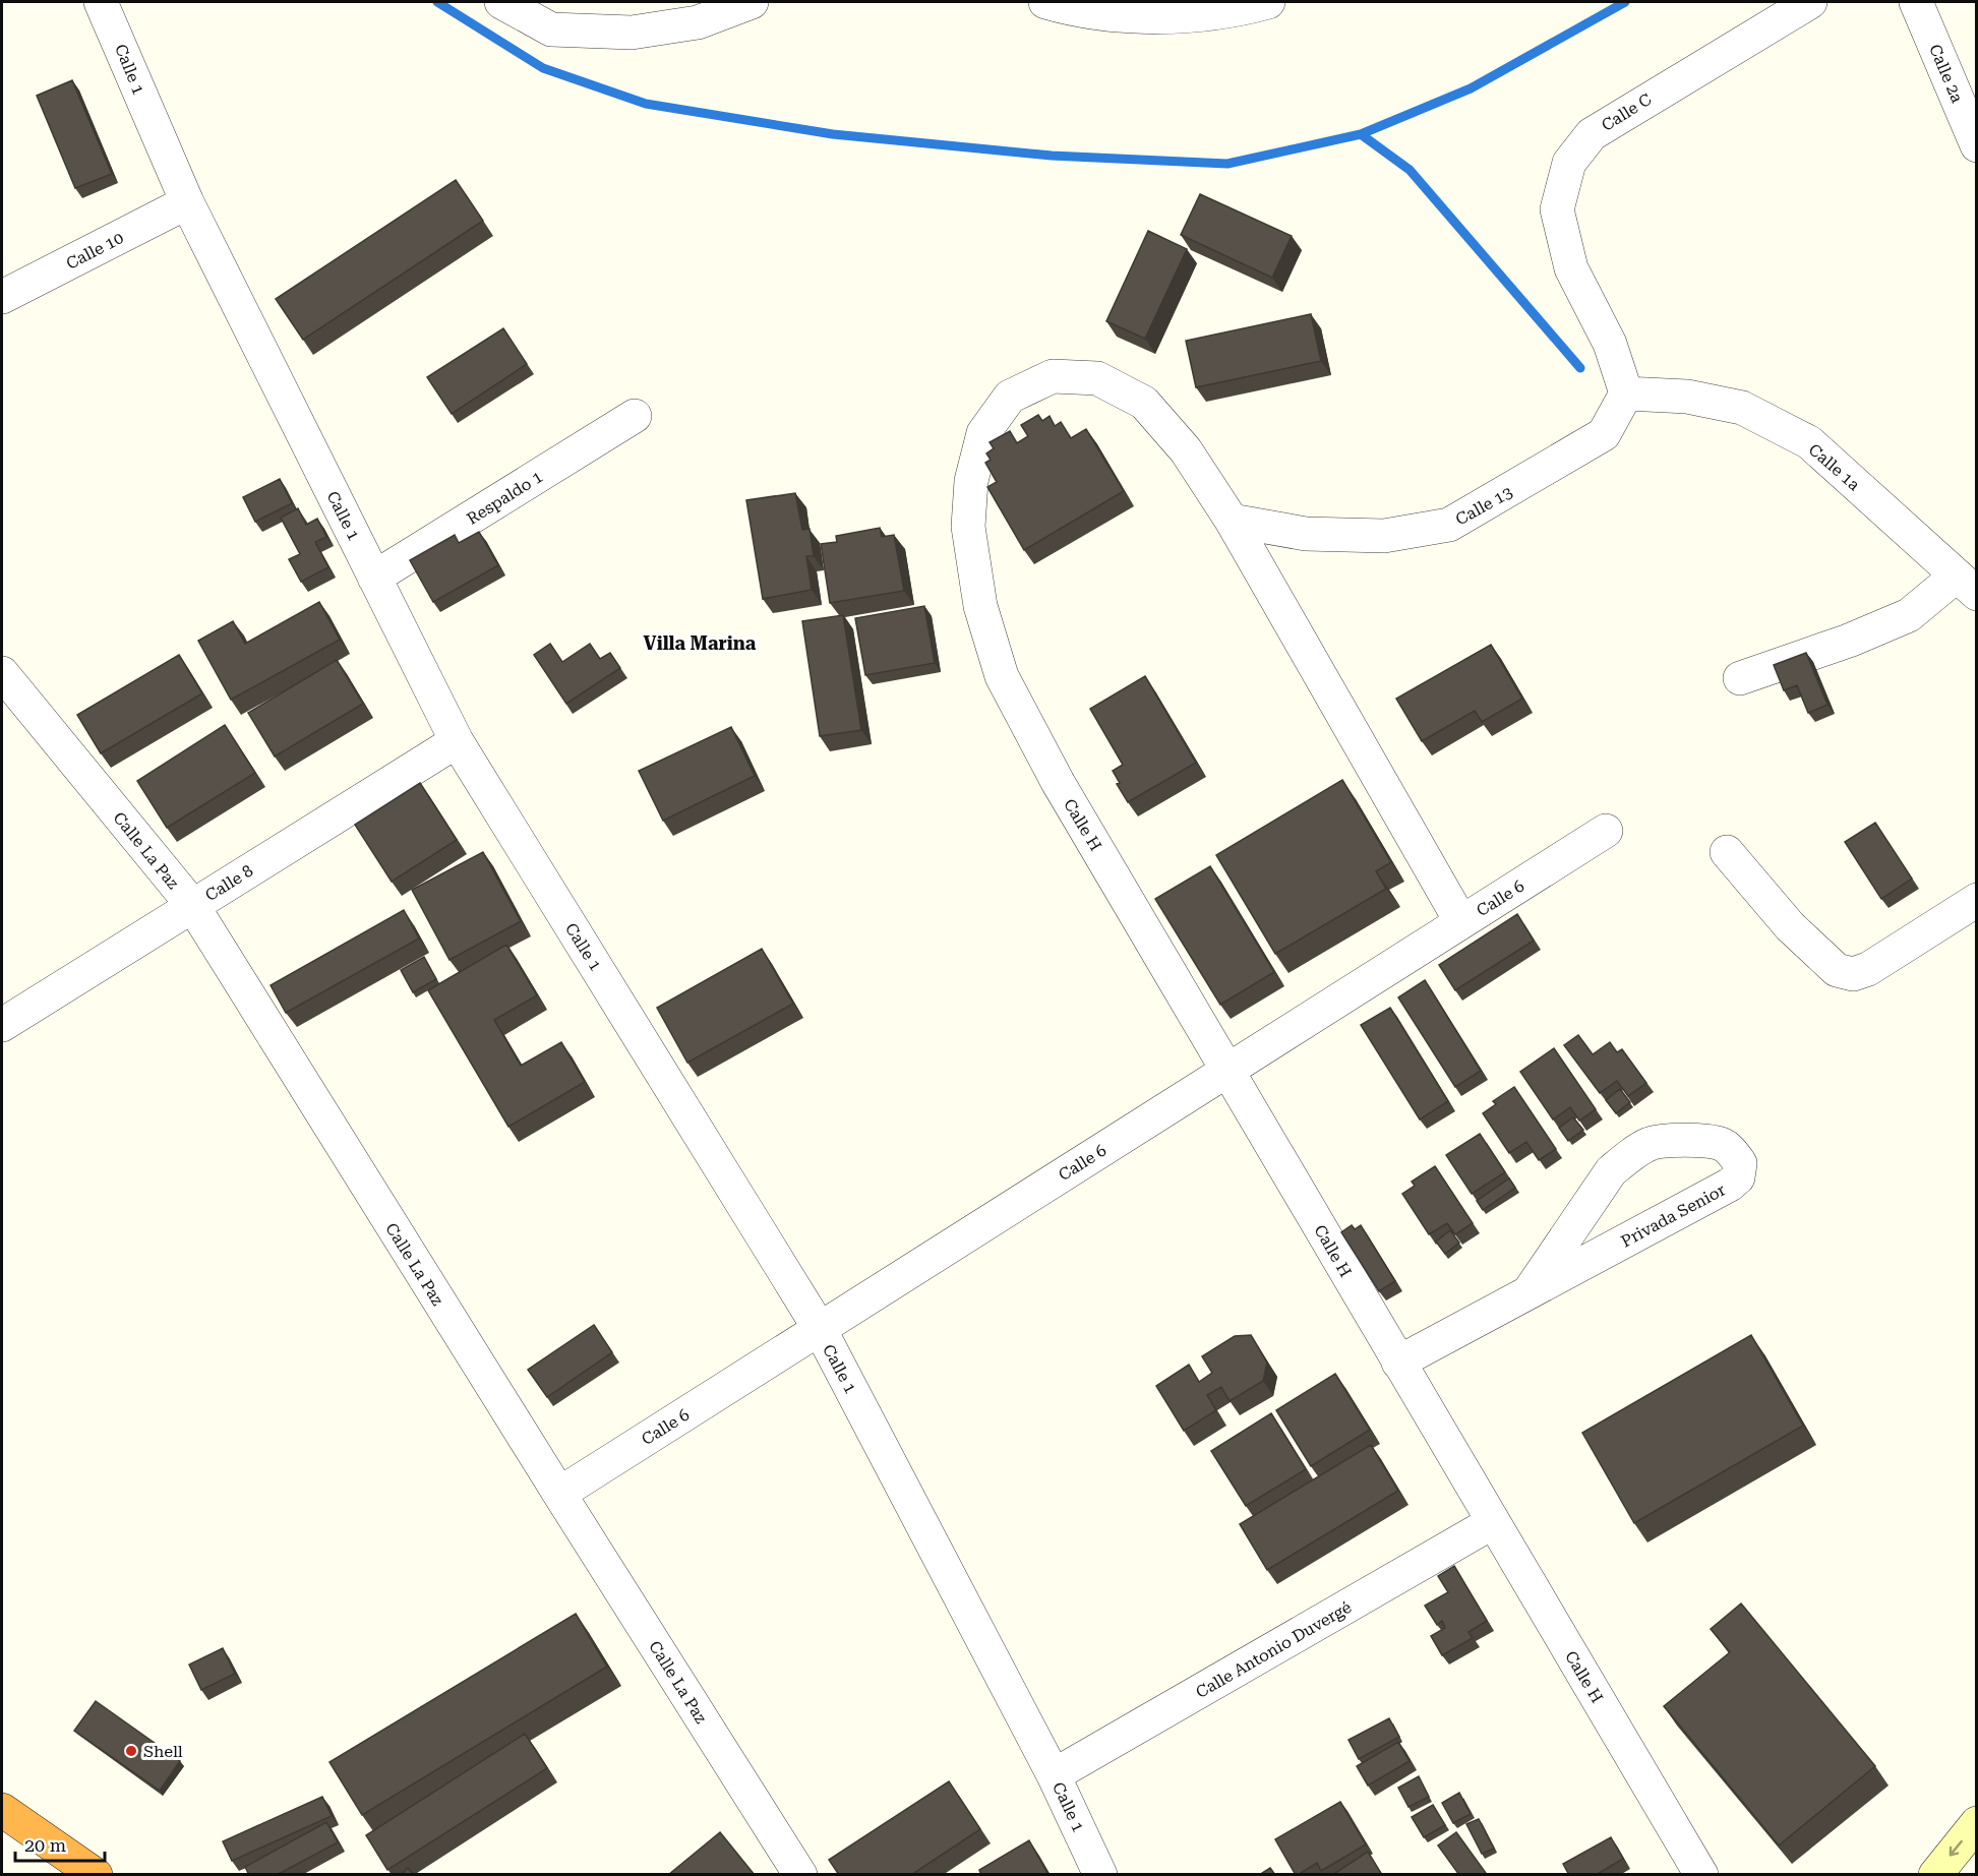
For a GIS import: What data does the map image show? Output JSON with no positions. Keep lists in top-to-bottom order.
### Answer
{
  "streets": {
    "street": [
      "Calle 1",
      "Calle 2a",
      "Calle C",
      "Calle 10",
      "Calle 1a",
      "Respaldo 1",
      "Calle 13",
      "Calle H",
      "Calle La Paz",
      "Calle 8",
      "Calle 6",
      "Privada Senior",
      "Calle Antonio Duvergé"
    ]
  },
  "crossings": [
    ["Calle 1", "Calle 10"],
    ["Calle 1", "Respaldo 1"],
    ["Calle 1", "Calle 8"],
    ["Calle 1", "Calle 6"],
    ["Calle 1", "Calle Antonio Duvergé"],
    ["Calle C", "Calle 1a"],
    ["Calle C", "Calle 13"],
    ["Calle 1a", "Calle 13"],
    ["Calle 13", "Calle H"],
    ["Calle H", "Calle 6"],
    ["Calle H", "Privada Senior"],
    ["Calle H", "Calle Antonio Duvergé"],
    ["Calle La Paz", "Calle 8"],
    ["Calle La Paz", "Calle 6"]
  ],
  "districts": ["Villa Marina"],
  "places": ["Shell"],
  "scale_bar": "20 m"
}
